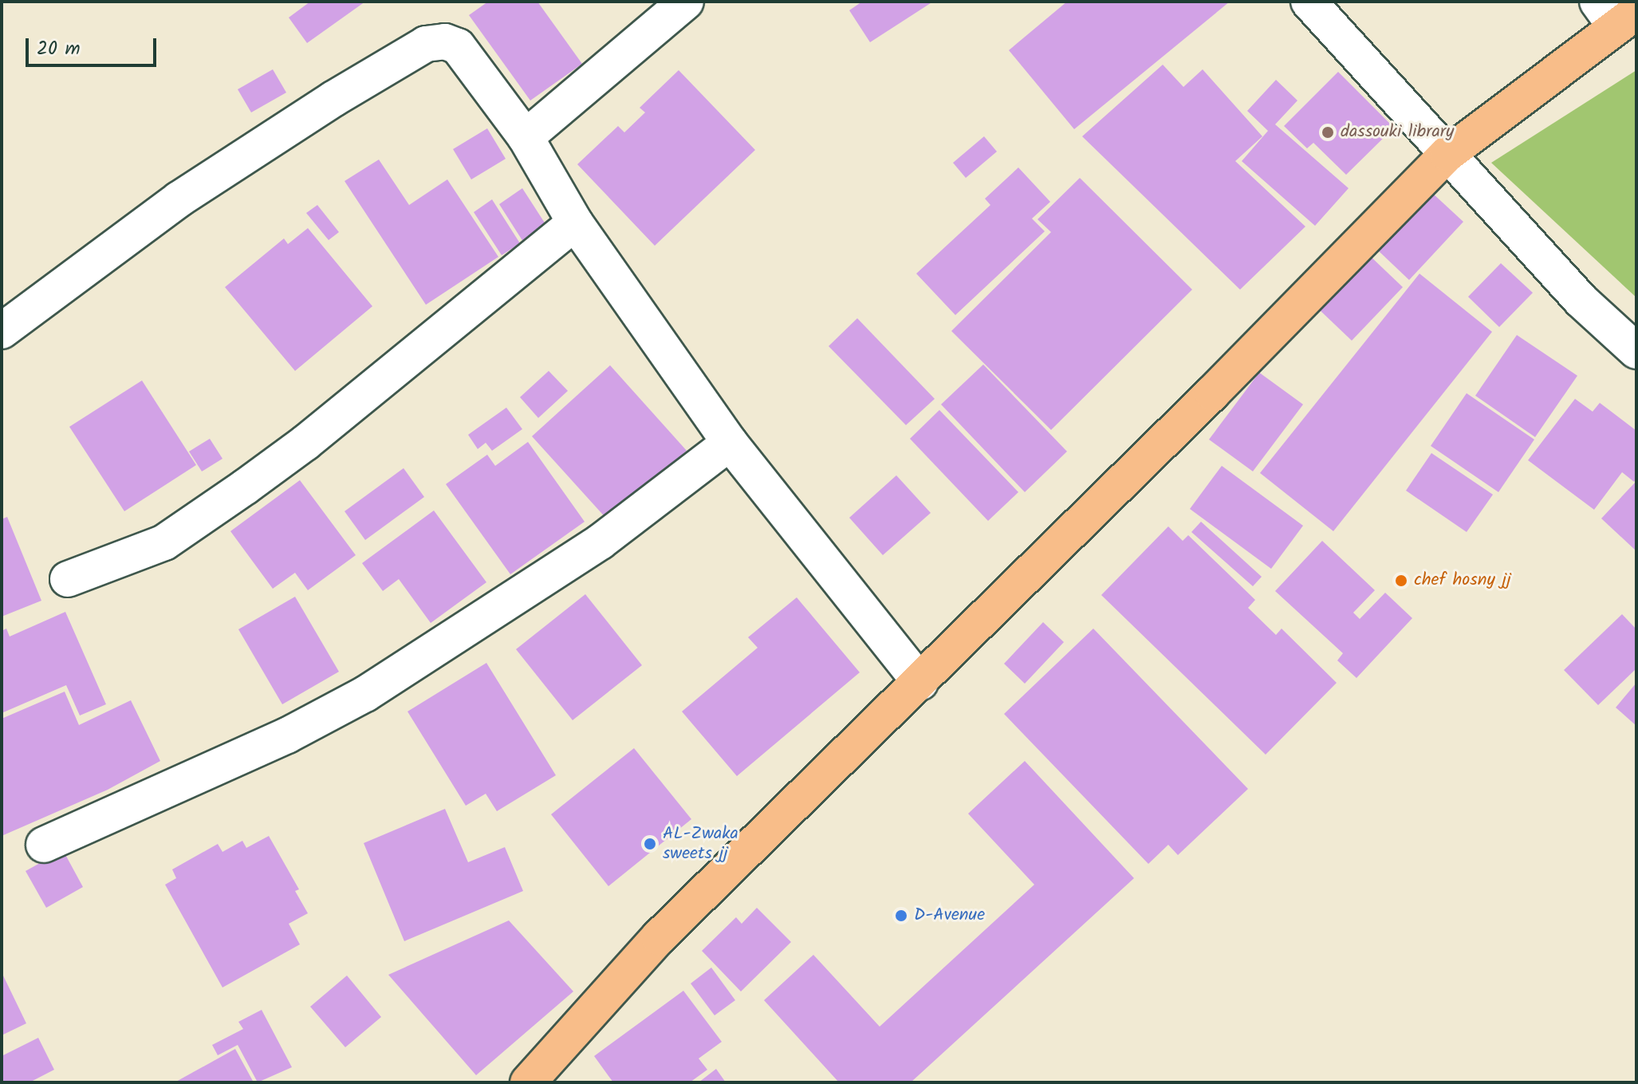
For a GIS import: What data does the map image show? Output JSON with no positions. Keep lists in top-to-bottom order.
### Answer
{
  "places": [
    "dassouki library",
    "chef hosny jj",
    "AL-Zwaka sweets jj",
    "D-Avenue"
  ],
  "scale_bar": "20 m"
}
